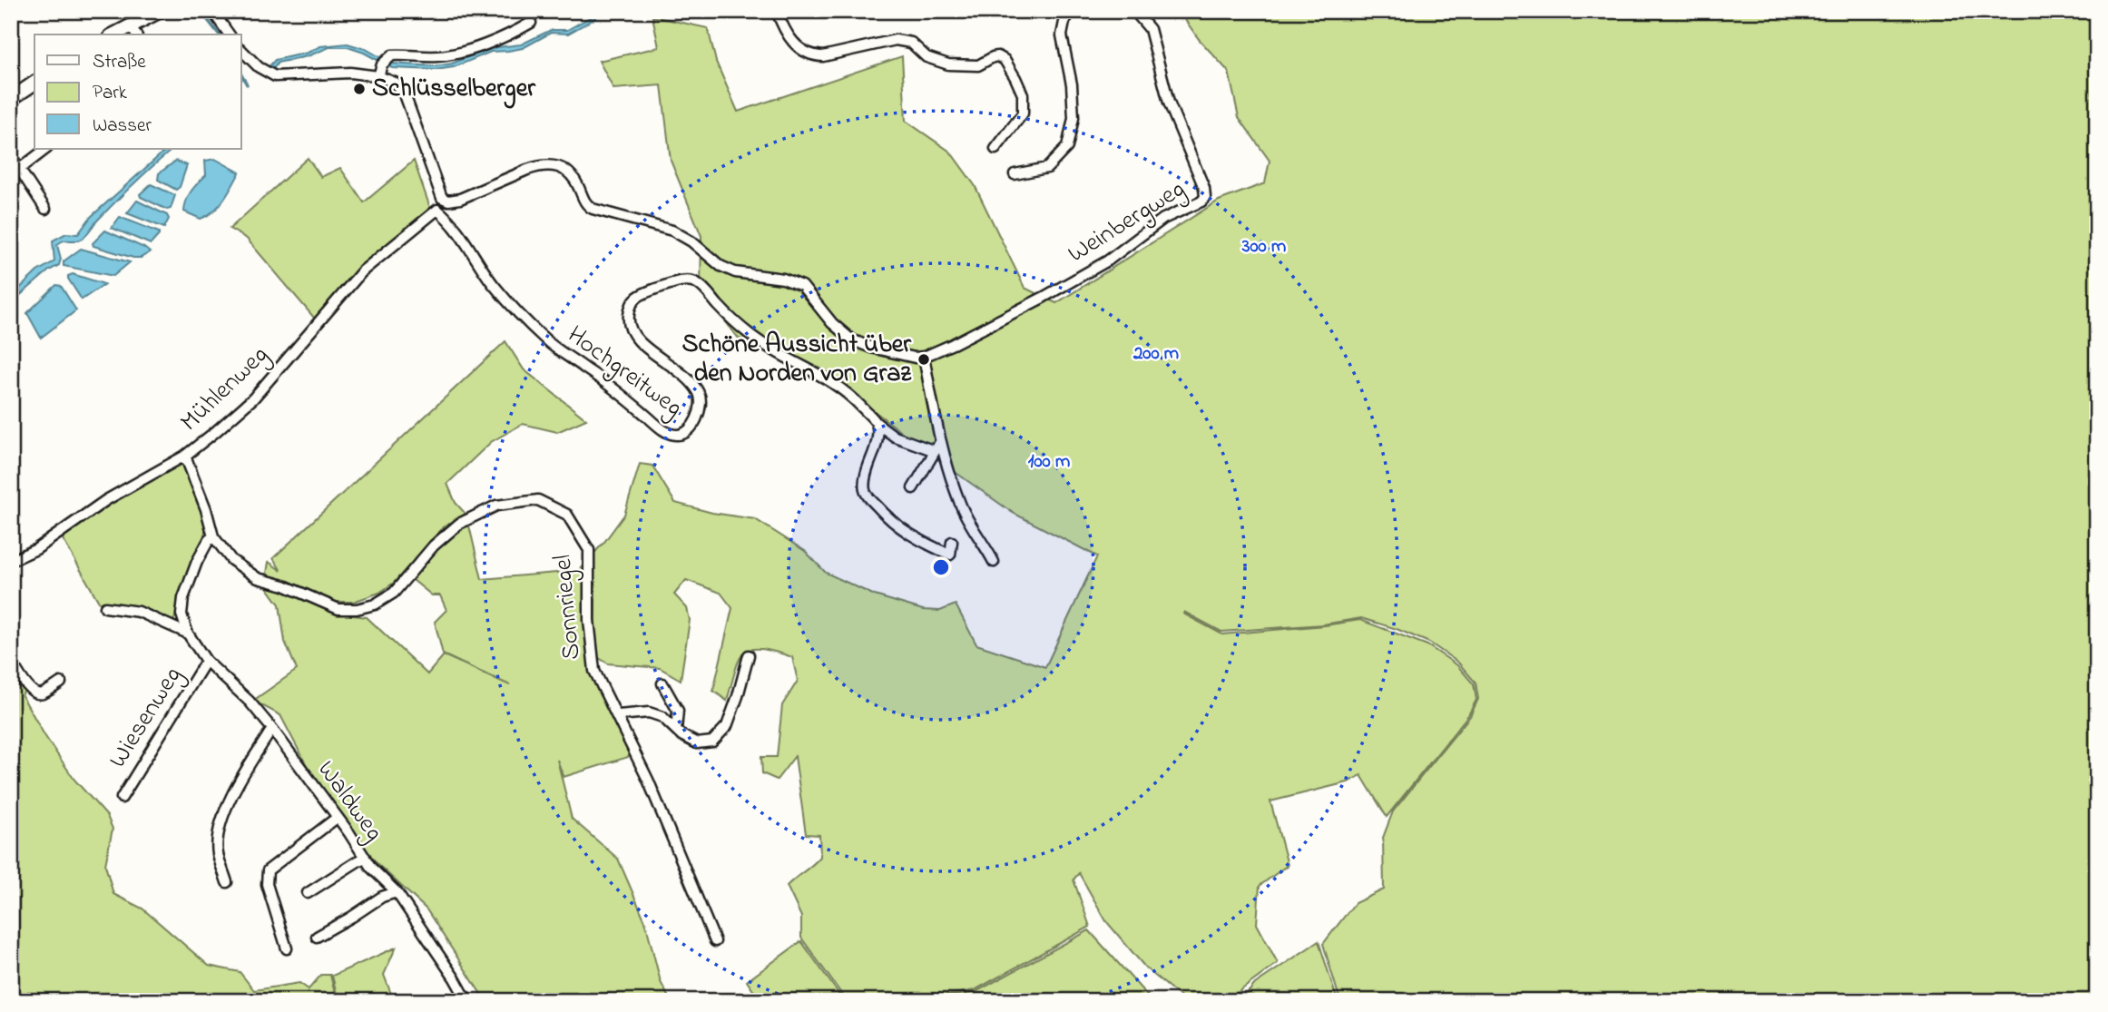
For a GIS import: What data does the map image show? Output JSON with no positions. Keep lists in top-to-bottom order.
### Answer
{
  "streets": {
    "street": [
      "Weinbergweg",
      "Hochgreitweg",
      "Mühlenweg",
      "Sonnriegel",
      "Wiesenweg",
      "Waldweg"
    ]
  },
  "crossings": [
    ["Hochgreitweg", "Mühlenweg"],
    ["Sonnriegel", "Waldweg"],
    ["Wiesenweg", "Waldweg"]
  ],
  "places": ["Schlüsselberger", "Schöne Aussicht über den Norden von Graz"],
  "legend": ["Straße", "Park", "Wasser"],
  "rings": ["300 m", "200 m", "100 m"]
}
